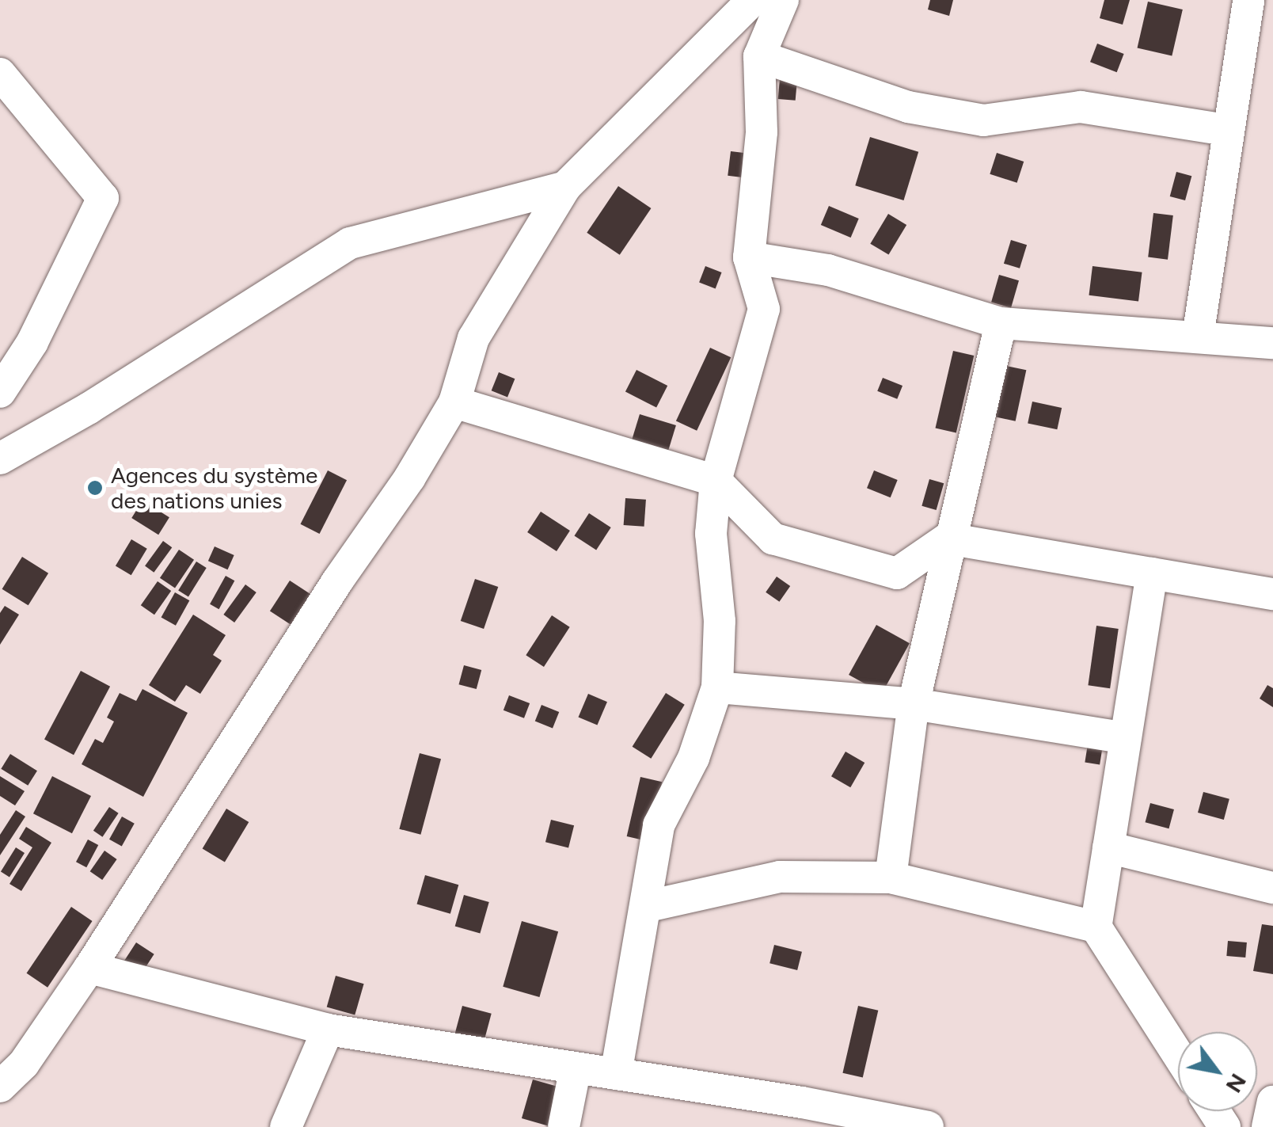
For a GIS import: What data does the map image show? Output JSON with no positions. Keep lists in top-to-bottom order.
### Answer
{
  "places": ["Agences du système des nations unies"],
  "north": "bottom right"
}
